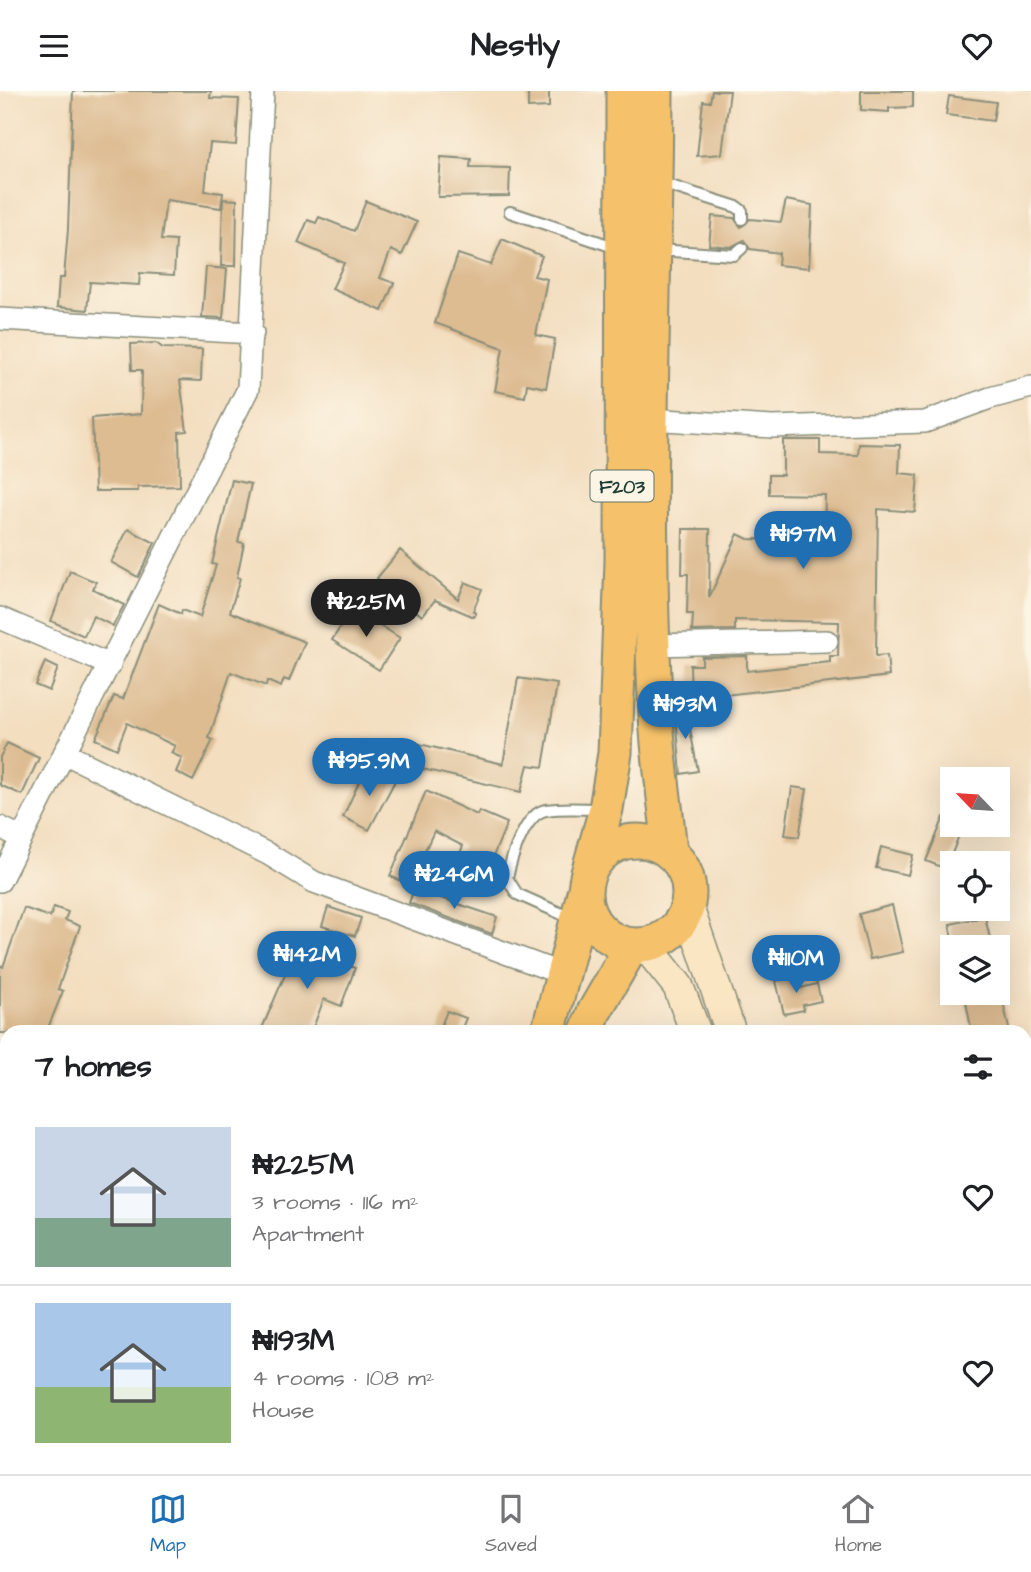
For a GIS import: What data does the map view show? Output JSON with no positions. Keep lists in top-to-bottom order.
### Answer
{
  "streets": {
    "main road": ["F203"]
  },
  "north": "top left",
  "page": {
    "header": "Nestly",
    "price": [
      "₦197M",
      "₦225M",
      "₦193M",
      "₦95.9M",
      "₦246M",
      "₦142M",
      "₦110M"
    ],
    "heading": "7 homes",
    "list": [
      {
        "name": "₦225M",
        "note": "3 rooms · 116 m² · Apartment"
      },
      {
        "name": "₦193M",
        "note": "4 rooms · 108 m² · House"
      }
    ],
    "tabs": ["Map", "Saved", "Home"]
  }
}
